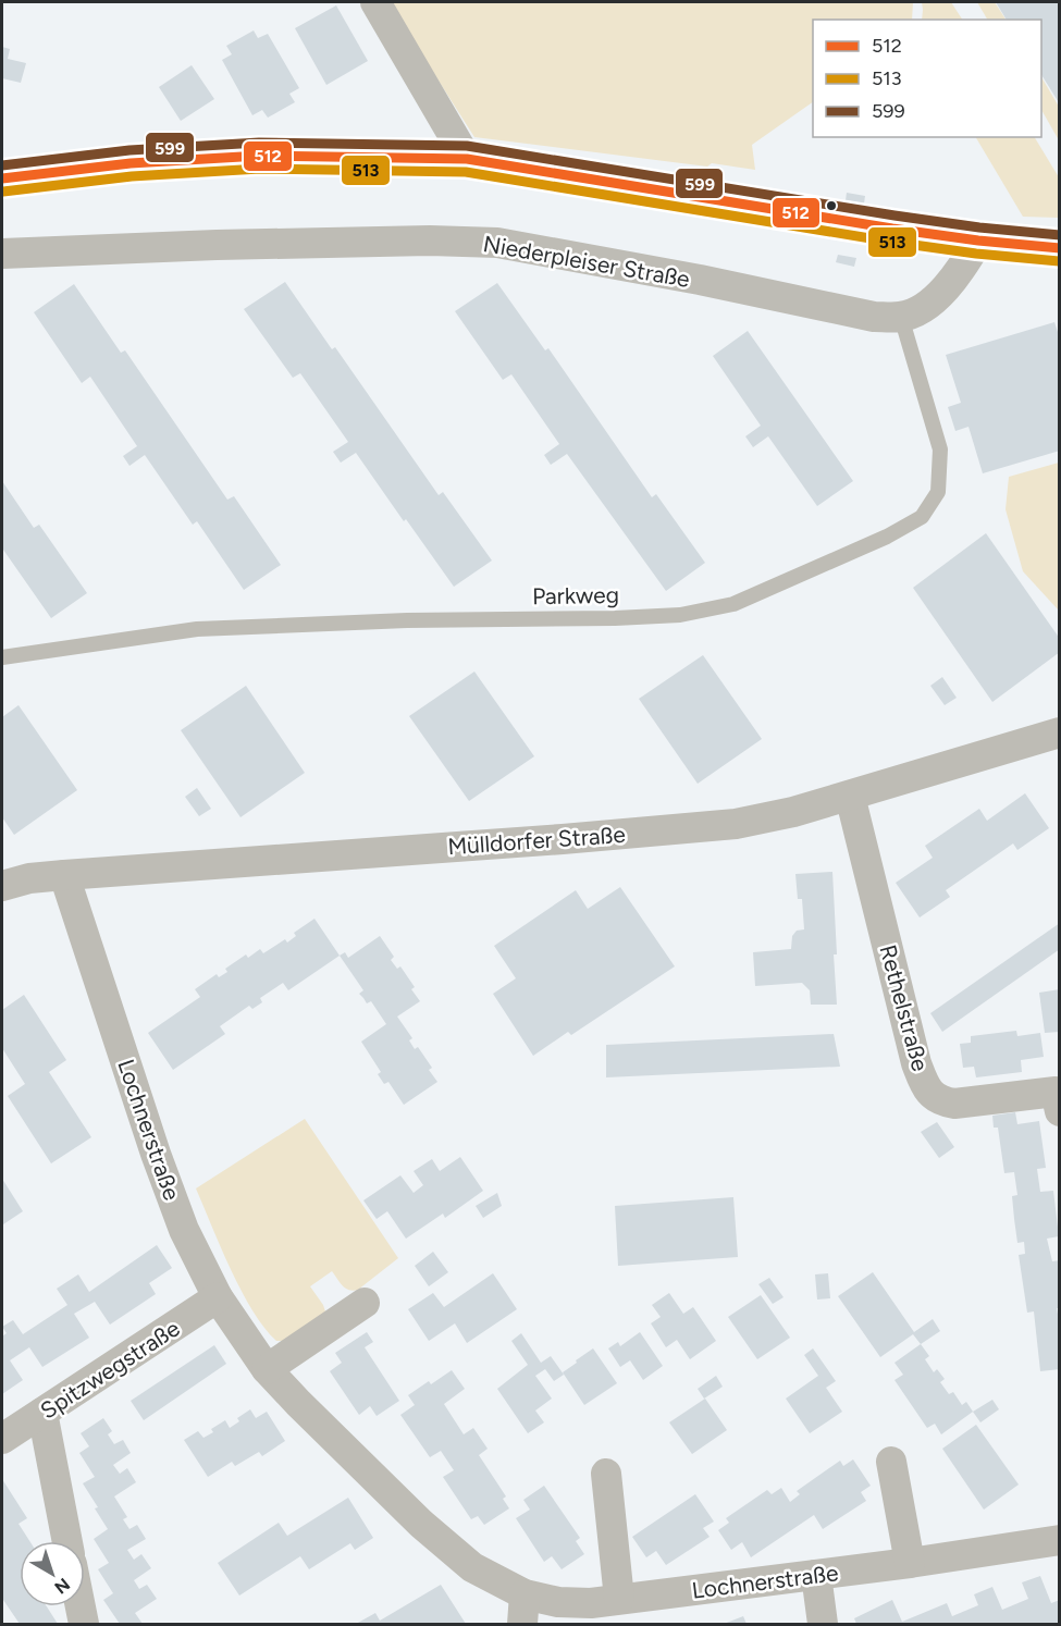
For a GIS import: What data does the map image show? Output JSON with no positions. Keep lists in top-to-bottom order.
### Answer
{
  "streets": {
    "street": [
      "Niederpleiser Straße",
      "Mülldorfer Straße",
      "Rethelstraße",
      "Lochnerstraße",
      "Spitzwegstraße"
    ],
    "lane": ["Parkweg"]
  },
  "crossings": [
    ["Niederpleiser Straße", "Parkweg"],
    ["Mülldorfer Straße", "Rethelstraße"],
    ["Mülldorfer Straße", "Lochnerstraße"],
    ["Lochnerstraße", "Spitzwegstraße"]
  ],
  "lines": ["transit line 599", "transit line 512", "transit line 513"],
  "legend": ["512", "513", "599"],
  "north": "bottom right"
}
